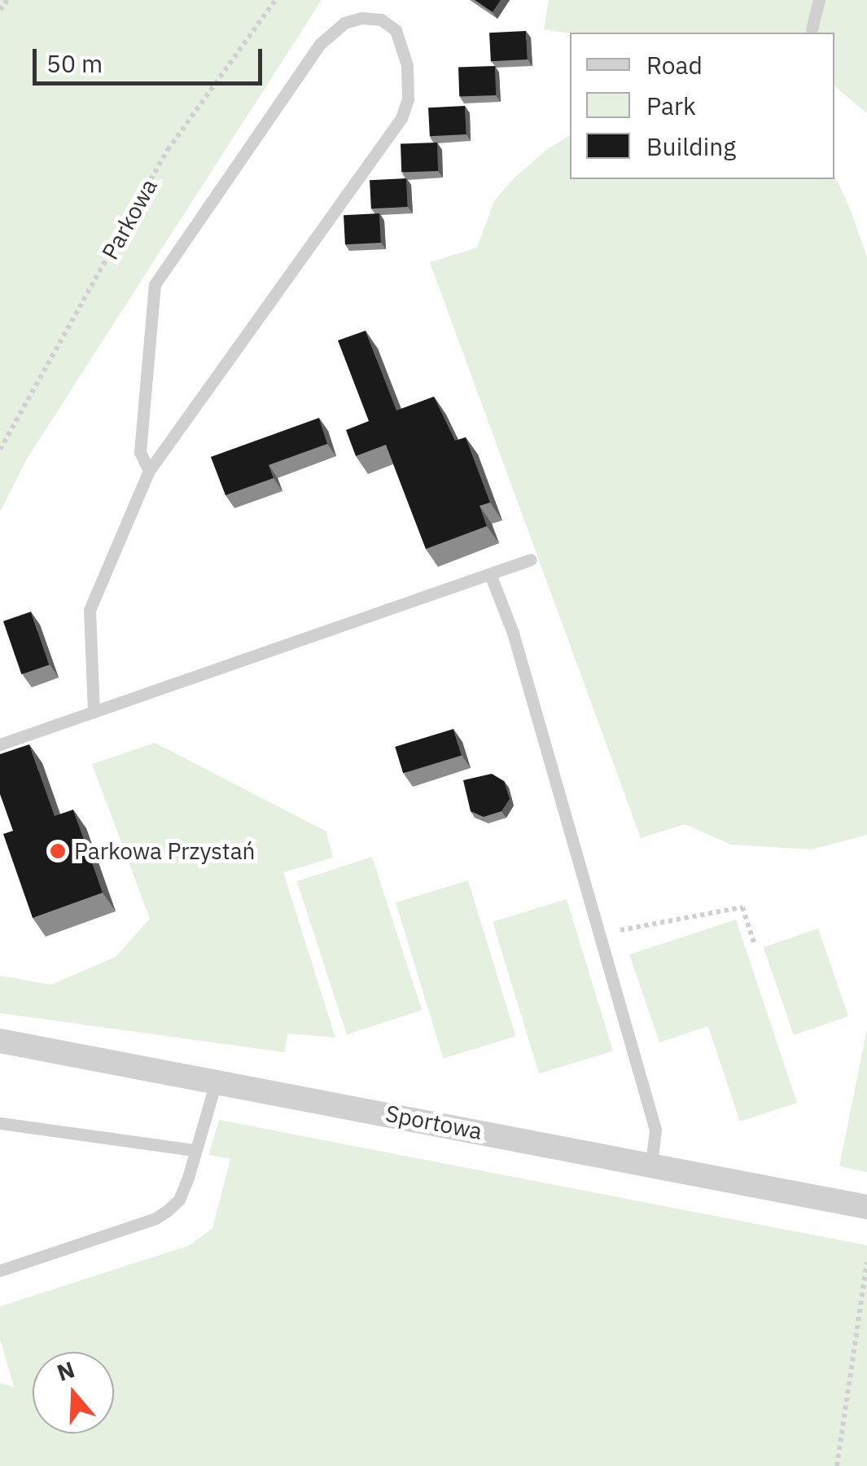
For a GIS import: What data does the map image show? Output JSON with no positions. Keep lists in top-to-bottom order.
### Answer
{
  "streets": {
    "street": ["Sportowa"],
    "path": ["Parkowa"]
  },
  "places": ["Parkowa Przystań"],
  "legend": ["Road", "Park", "Building"],
  "scale_bar": "50 m",
  "north": "top"
}
